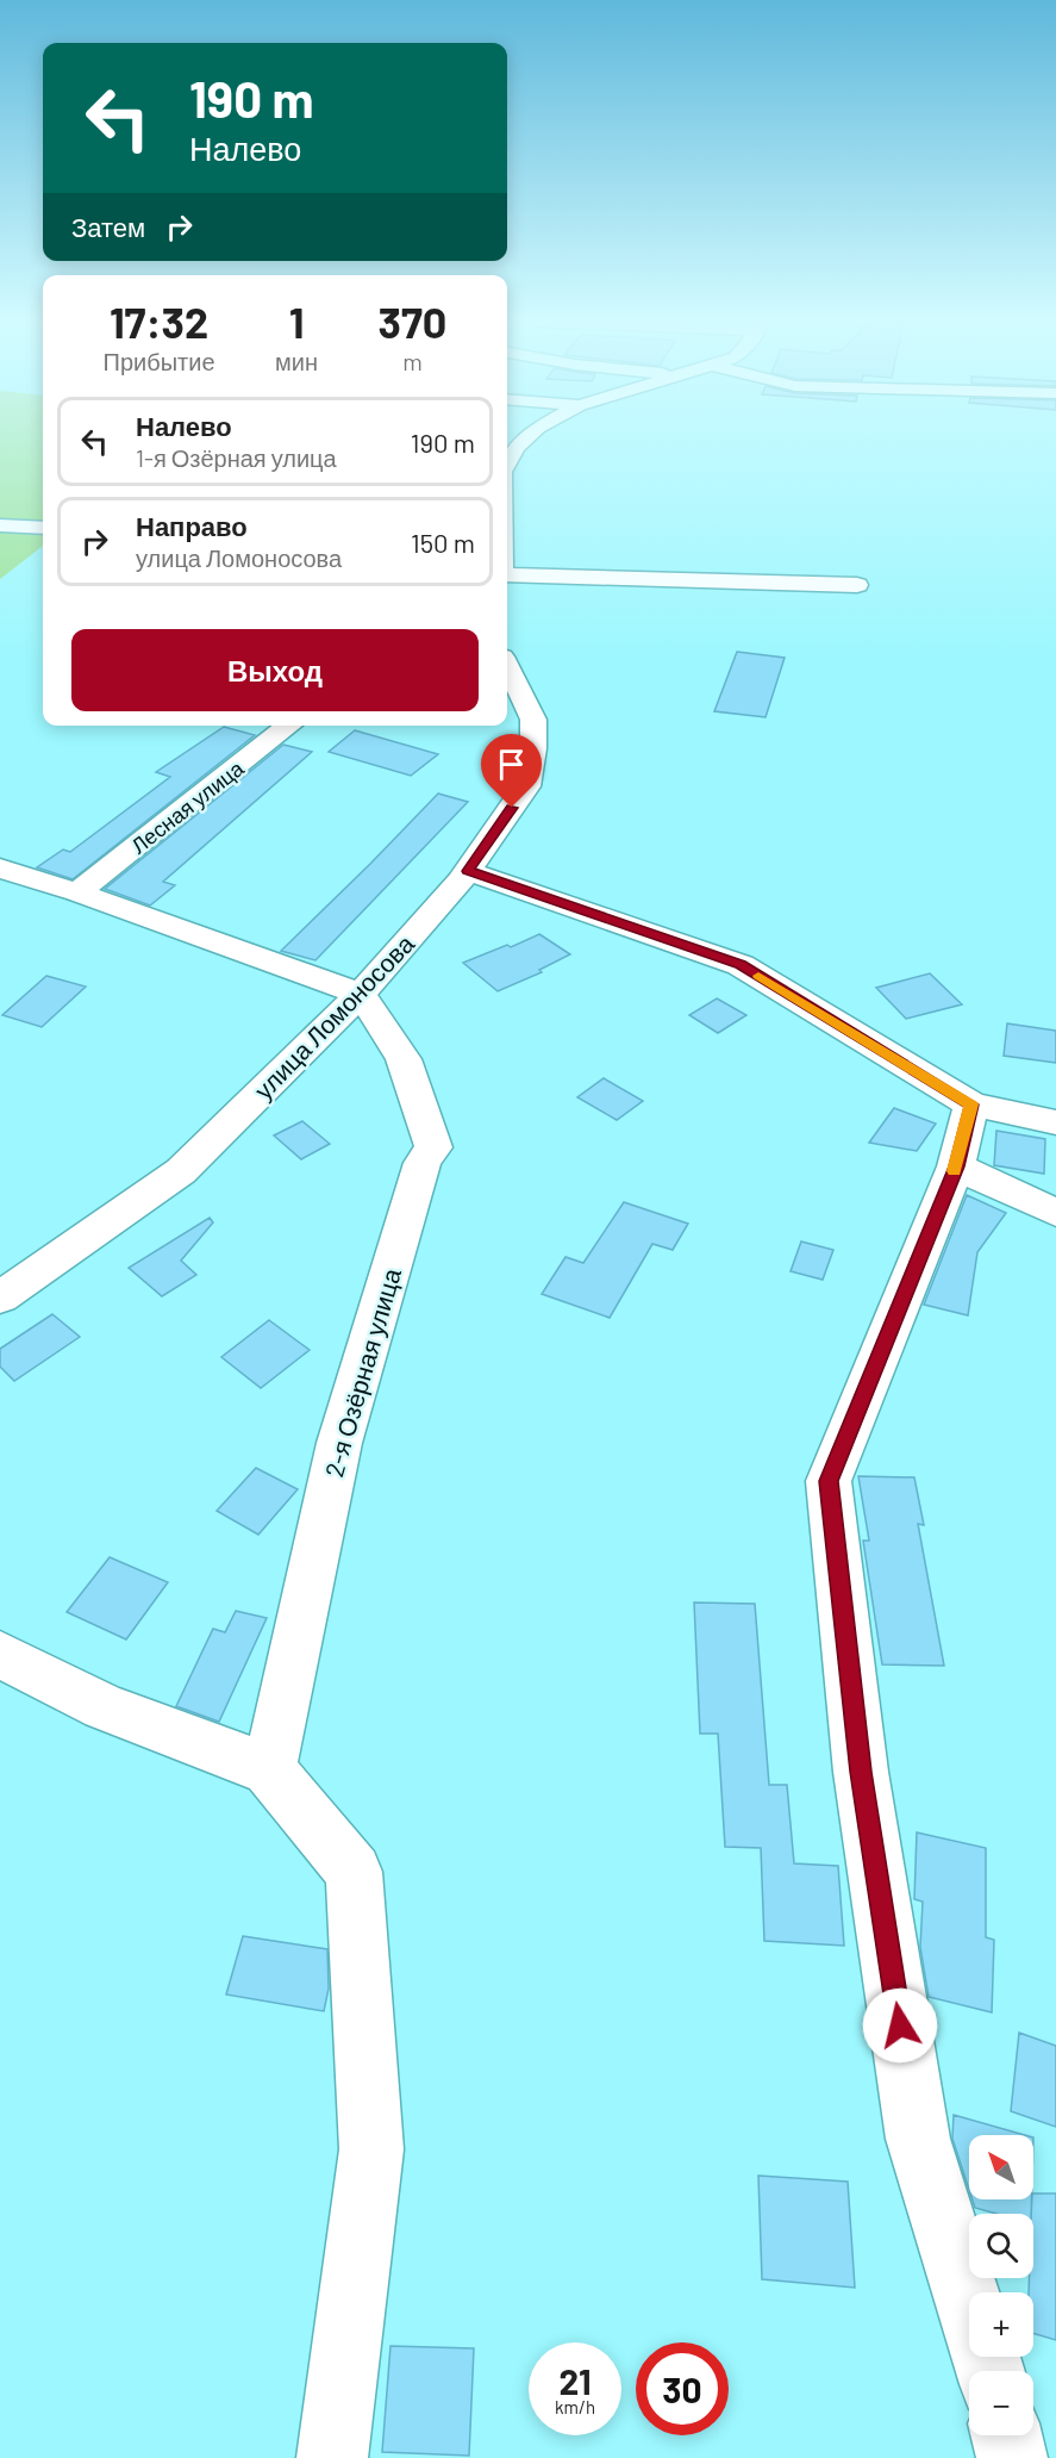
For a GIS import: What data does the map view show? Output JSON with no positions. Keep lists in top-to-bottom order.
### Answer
{
  "streets": {
    "street": ["Лесная улица", "улица Ломоносова", "2-я Озёрная улица"]
  },
  "crossings": [
    ["улица Ломоносова", "2-я Озёрная улица"]
  ],
  "north": "top left",
  "page": {
    "turn": ["190 m", "Налево"],
    "then": "Затем",
    "eta": [
      "17:32",
      "Прибытие",
      "1",
      "мин",
      "370",
      "m"
    ],
    "list": [
      {
        "name": "Налево",
        "note": "1-я Озёрная улица",
        "value": "190 m"
      },
      {
        "name": "Направо",
        "note": "улица Ломоносова",
        "value": "150 m"
      }
    ],
    "buttons": "Выход",
    "map_buttons": ["+", "−"],
    "speed": "21 km/h",
    "limit": "30"
  }
}
